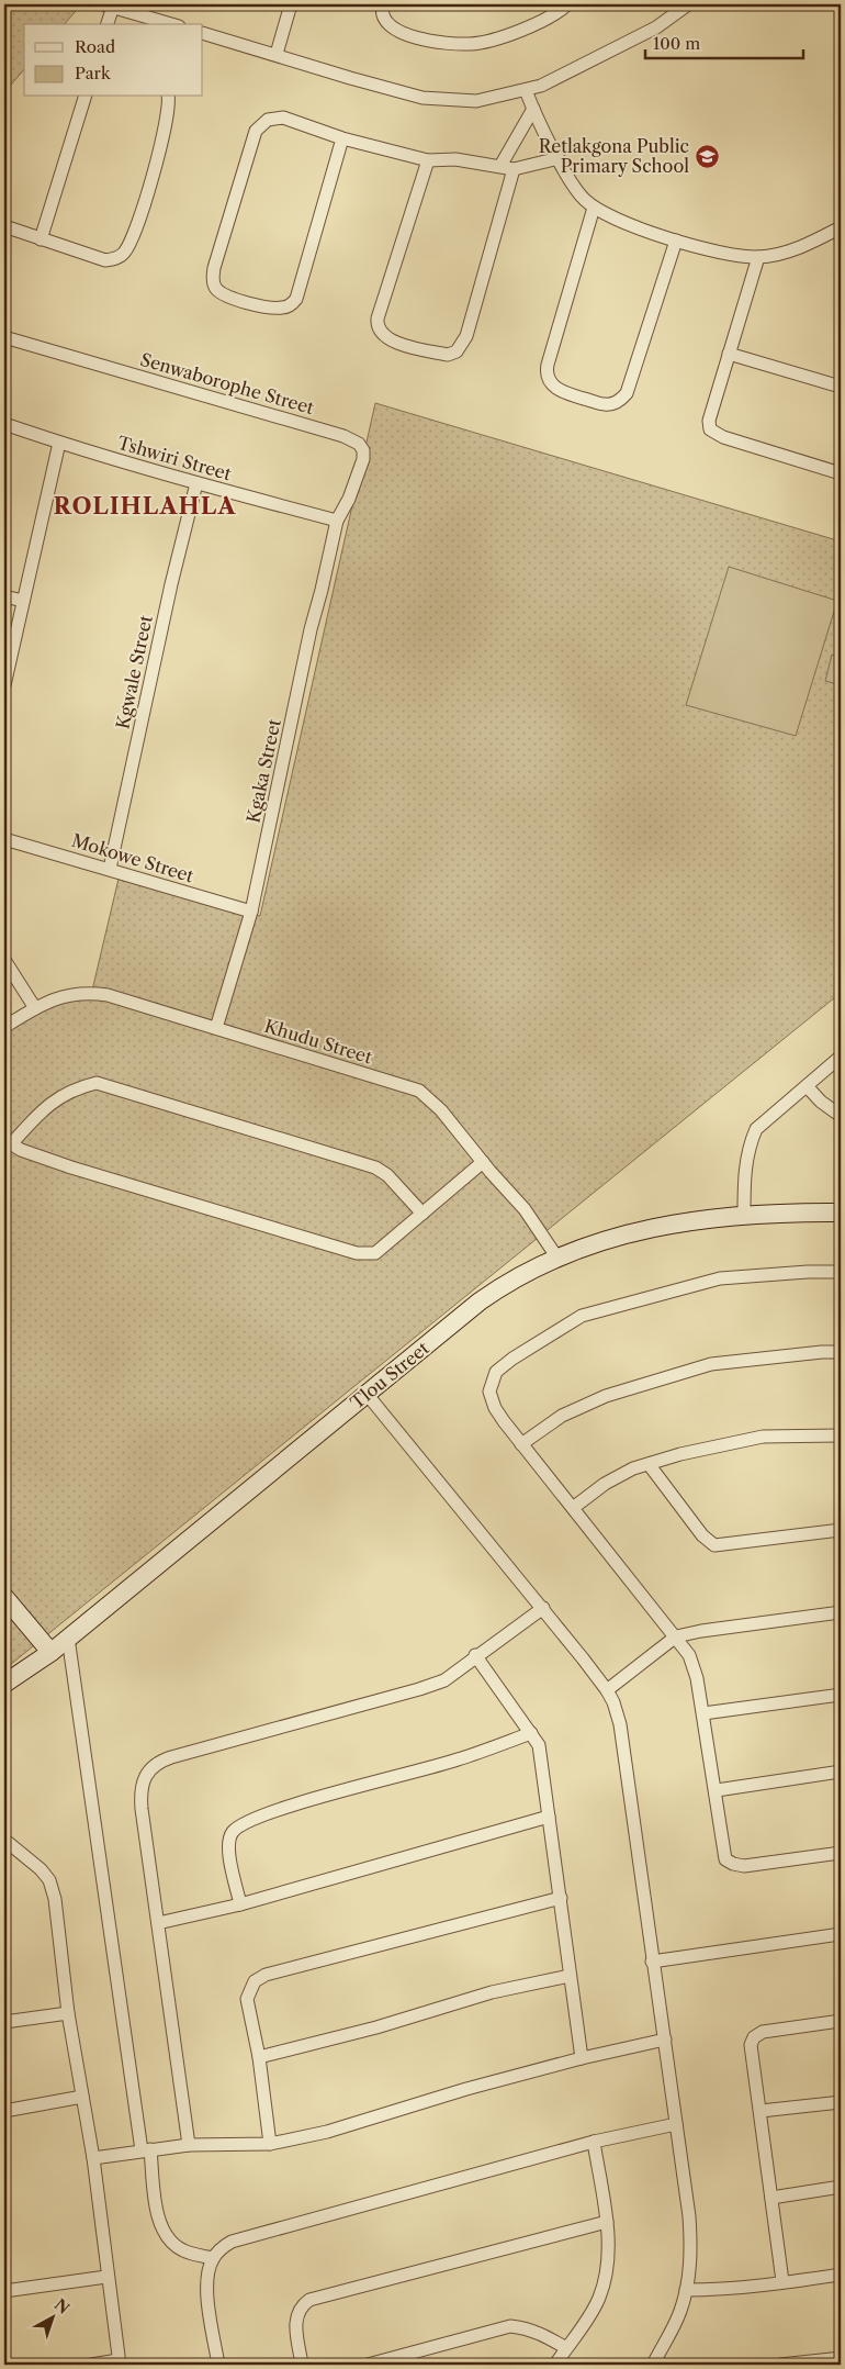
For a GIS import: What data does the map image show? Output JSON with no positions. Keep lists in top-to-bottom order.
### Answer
{
  "streets": {
    "street": [
      "Senwaborophe Street",
      "Tshwiri Street",
      "Kgwale Street",
      "Kgaka Street",
      "Mokowe Street",
      "Khudu Street",
      "Tlou Street"
    ]
  },
  "crossings": [
    ["Senwaborophe Street", "Tshwiri Street"],
    ["Senwaborophe Street", "Kgaka Street"],
    ["Tshwiri Street", "Kgwale Street"],
    ["Tshwiri Street", "Kgaka Street"],
    ["Kgwale Street", "Mokowe Street"],
    ["Kgaka Street", "Mokowe Street"],
    ["Kgaka Street", "Khudu Street"],
    ["Khudu Street", "Tlou Street"]
  ],
  "districts": ["ROLIHLAHLA"],
  "places": {
    "school or university": ["Retlakgona Public Primary School"]
  },
  "legend": ["Road", "Park"],
  "scale_bar": "100 m",
  "north": "top right"
}
